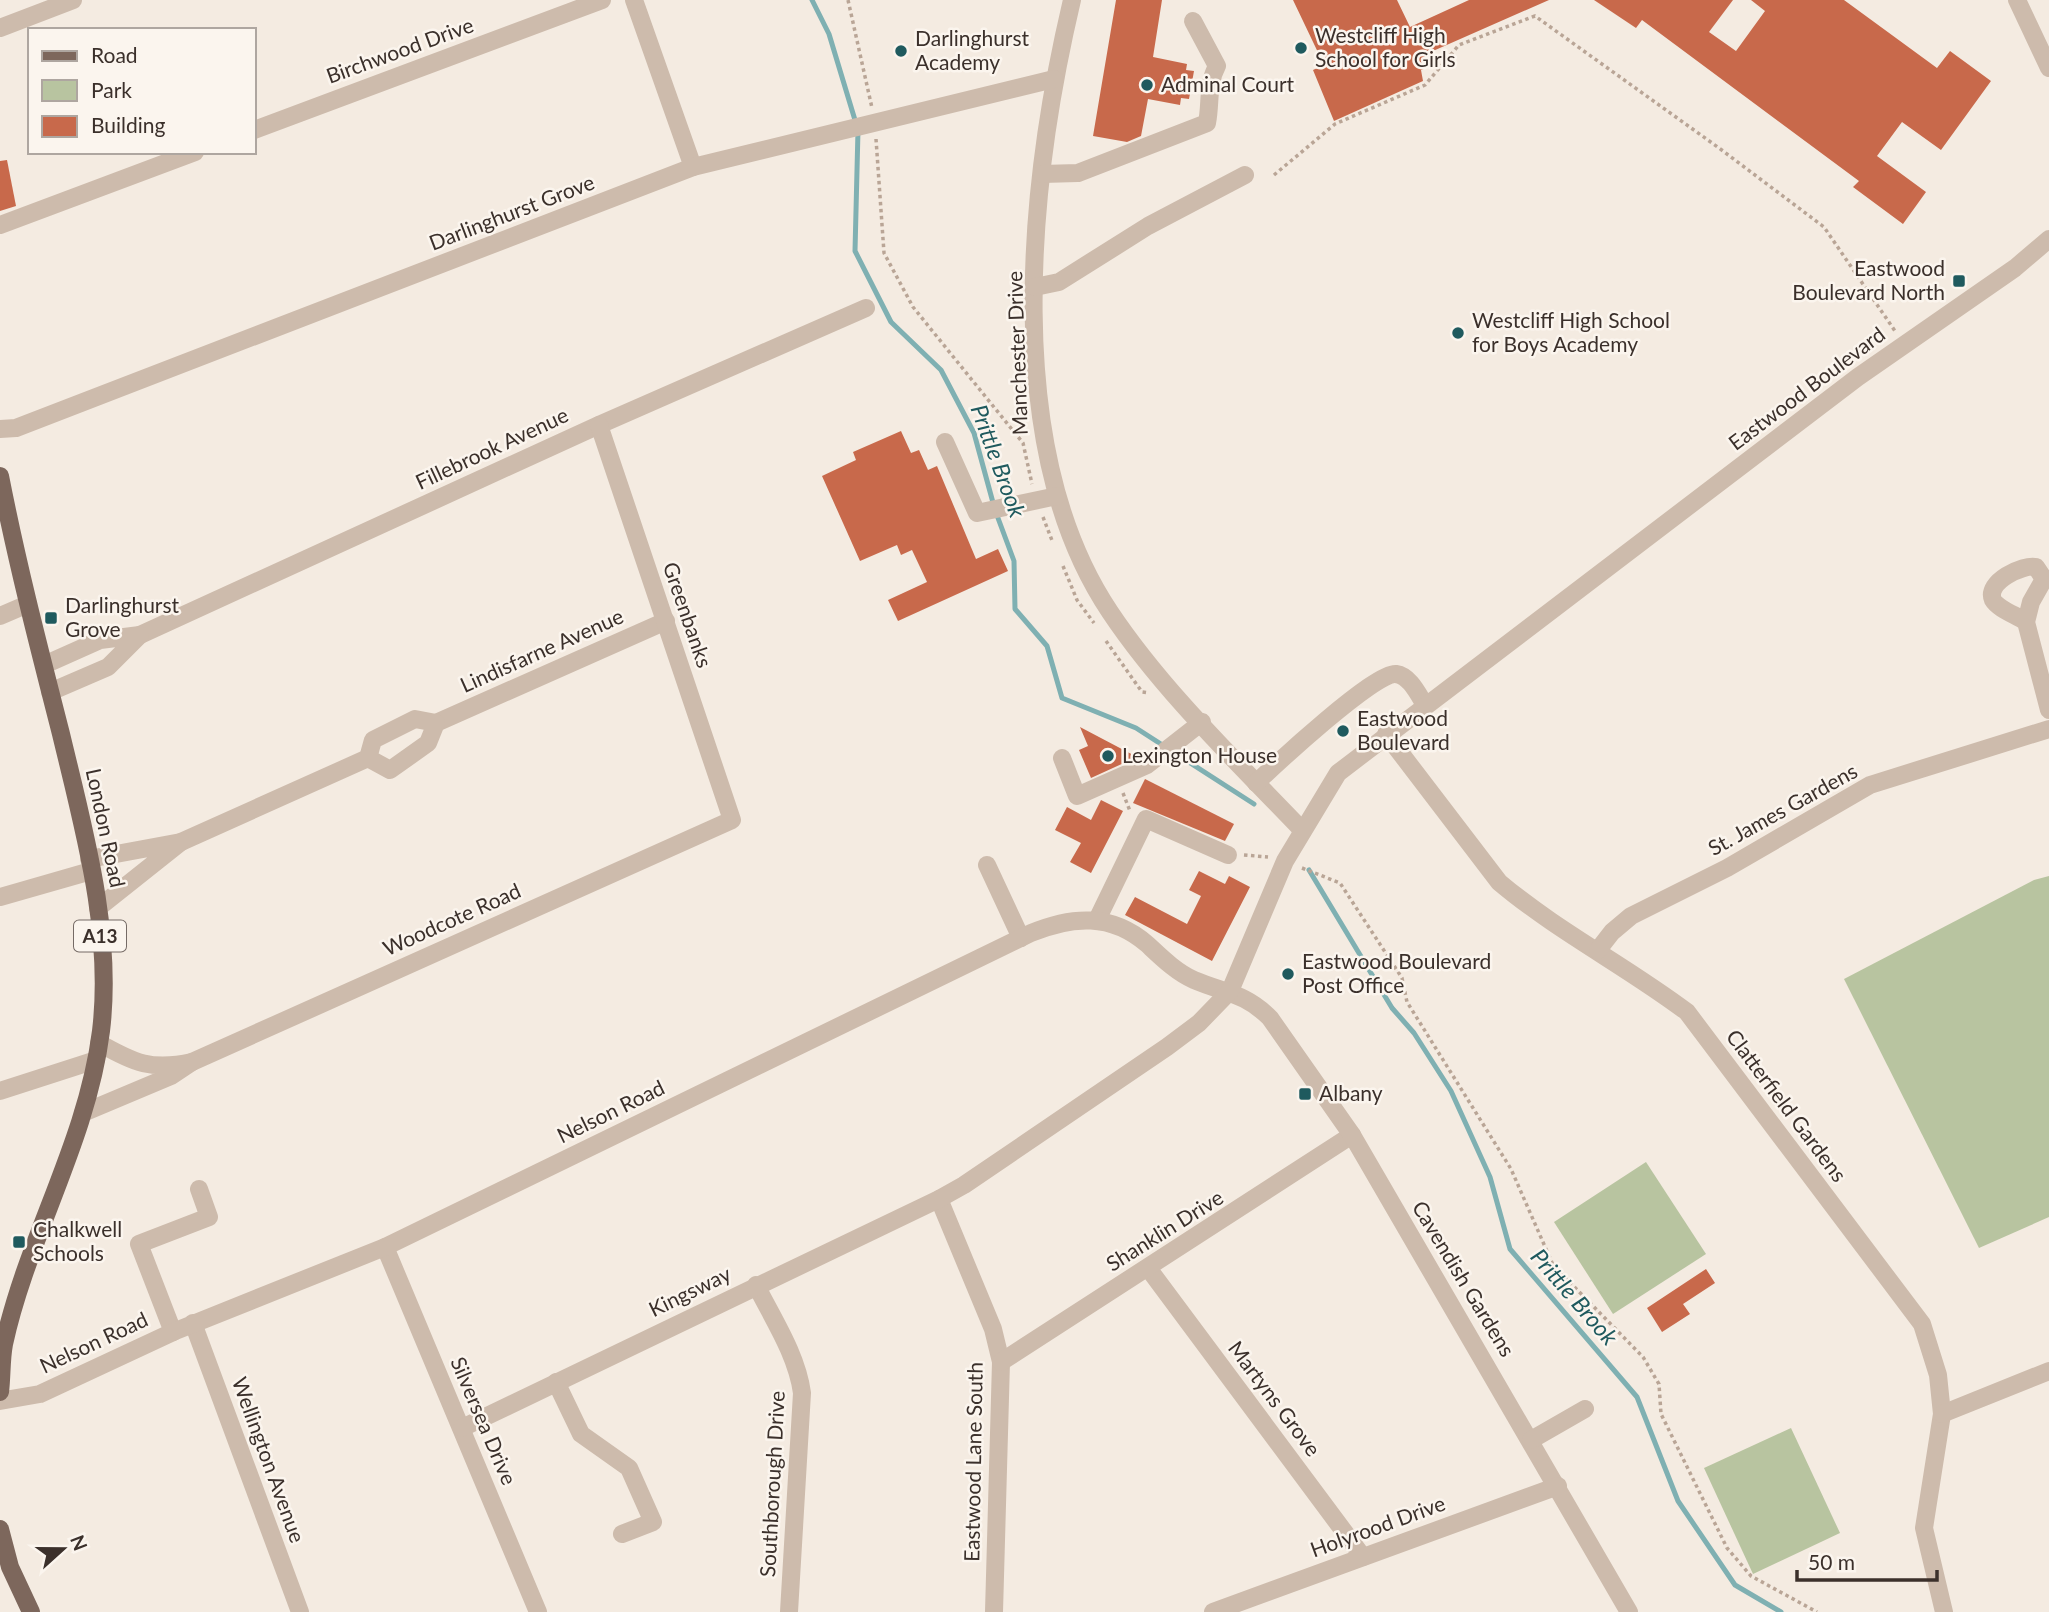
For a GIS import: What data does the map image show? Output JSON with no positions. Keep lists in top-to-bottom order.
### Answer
{
  "streets": {
    "main road": ["London Road", "A13"],
    "street": [
      "Birchwood Drive",
      "Darlinghurst Grove",
      "Manchester Drive",
      "Eastwood Boulevard",
      "Fillebrook Avenue",
      "Greenbanks",
      "Lindisfarne Avenue",
      "St. James Gardens",
      "Woodcote Road",
      "Clatterfield Gardens",
      "Nelson Road",
      "Shanklin Drive",
      "Cavendish Gardens",
      "Kingsway",
      "Martyns Grove",
      "Silversea Drive",
      "Wellington Avenue",
      "Eastwood Lane South",
      "Southborough Drive",
      "Holyrood Drive"
    ]
  },
  "crossings": [
    ["Darlinghurst Grove", "Manchester Drive"],
    ["Manchester Drive", "Eastwood Boulevard"],
    ["Eastwood Boulevard", "Clatterfield Gardens"],
    ["Eastwood Boulevard", "Nelson Road"],
    ["Eastwood Boulevard", "Cavendish Gardens"],
    ["Eastwood Boulevard", "Kingsway"],
    ["Eastwood Boulevard", "Eastwood Lane South"],
    ["Fillebrook Avenue", "Greenbanks"],
    ["Fillebrook Avenue", "London Road"],
    ["Greenbanks", "Lindisfarne Avenue"],
    ["Greenbanks", "Woodcote Road"],
    ["Lindisfarne Avenue", "London Road"],
    ["St. James Gardens", "Clatterfield Gardens"],
    ["London Road", "Woodcote Road"],
    ["Nelson Road", "Cavendish Gardens"],
    ["Nelson Road", "Silversea Drive"],
    ["Nelson Road", "Wellington Avenue"],
    ["Shanklin Drive", "Cavendish Gardens"],
    ["Shanklin Drive", "Martyns Grove"],
    ["Shanklin Drive", "Eastwood Lane South"],
    ["Cavendish Gardens", "Holyrood Drive"],
    ["Kingsway", "Silversea Drive"],
    ["Kingsway", "Eastwood Lane South"],
    ["Kingsway", "Southborough Drive"],
    ["Martyns Grove", "Holyrood Drive"]
  ],
  "water": ["Prittle Brook"],
  "places": {
    "other": [
      "Westcliff High School for Girls",
      "Darlinghurst Academy",
      "Adminal Court",
      "Westcliff High School for Boys Academy",
      "Eastwood Boulevard",
      "Lexington House",
      "Eastwood Boulevard Post Office"
    ],
    "transit": [
      "Eastwood Boulevard North",
      "Darlinghurst Grove",
      "Albany",
      "Chalkwell Schools"
    ]
  },
  "legend": ["Road", "Park", "Building"],
  "scale_bar": "50 m",
  "north": "right"
}
